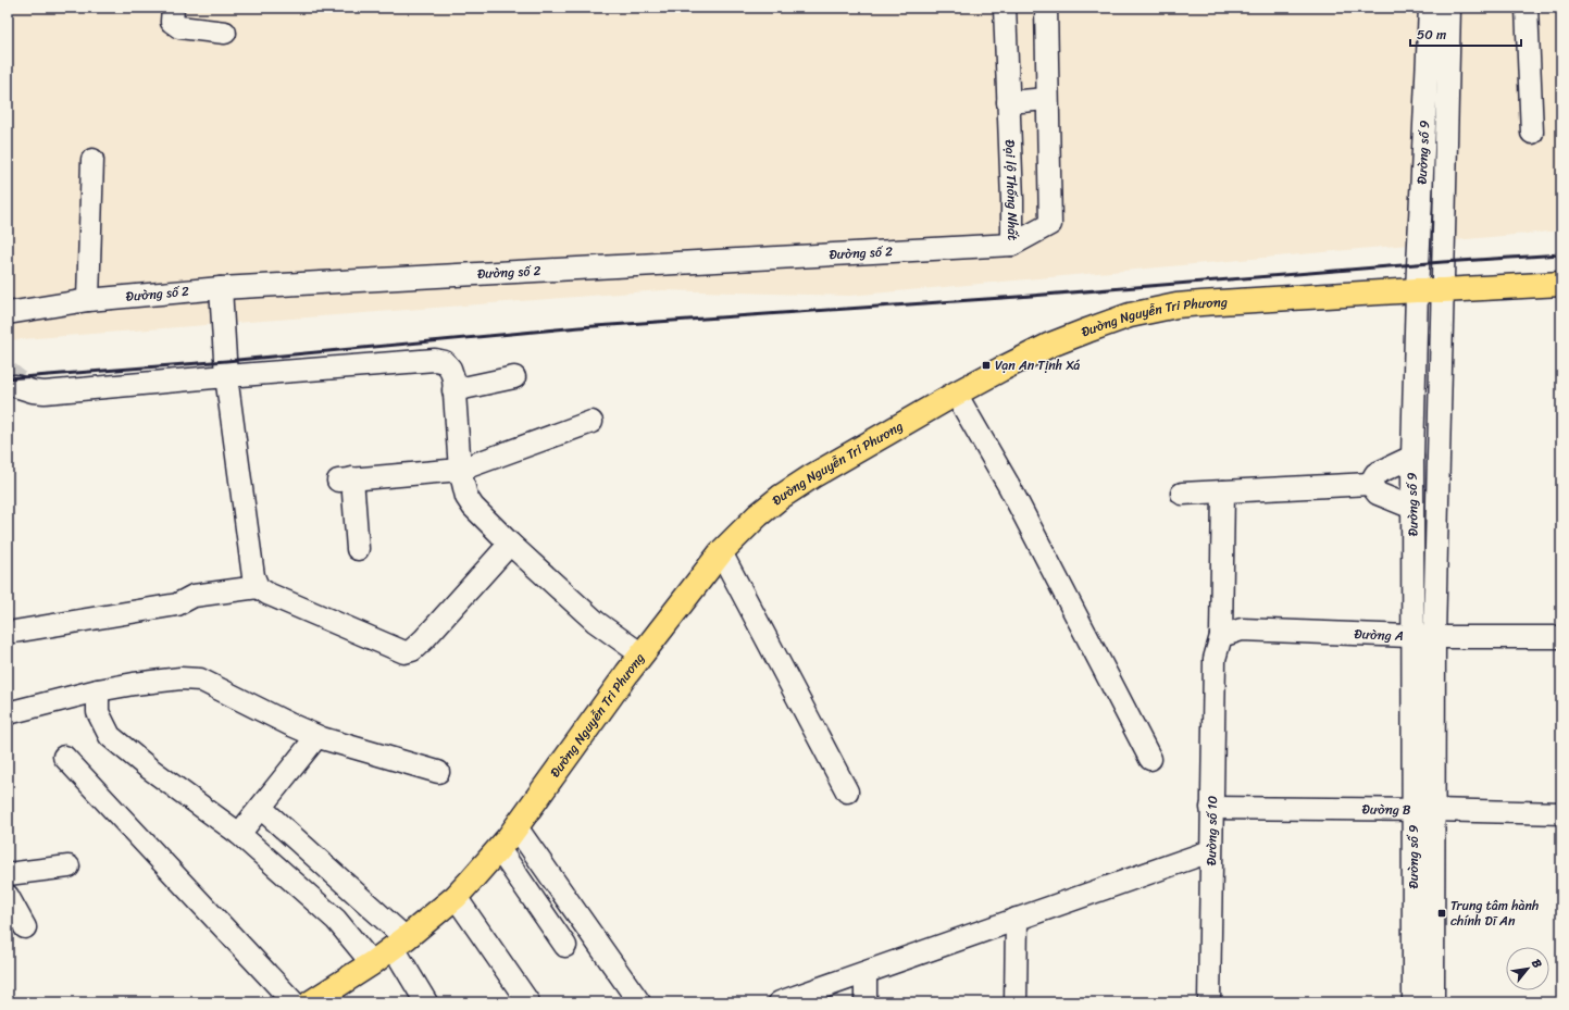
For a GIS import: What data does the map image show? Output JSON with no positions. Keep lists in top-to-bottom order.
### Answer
{
  "streets": {
    "main road": ["Đường Nguyễn Tri Phương"],
    "street": [
      "Đường số 9",
      "Đại lộ Thống Nhất",
      "Đường số 2",
      "Đường A",
      "Đường B",
      "Đường số 10"
    ]
  },
  "crossings": [
    ["Đường số 9", "Đường Nguyễn Tri Phương"],
    ["Đường số 9", "Đường A"],
    ["Đường số 9", "Đường B"],
    ["Đại lộ Thống Nhất", "Đường số 2"],
    ["Đường A", "Đường số 10"],
    ["Đường B", "Đường số 10"]
  ],
  "places": {
    "transit": ["Vạn An Tịnh Xá", "Trung tâm hành chính Dĩ An"]
  },
  "scale_bar": "50 m",
  "north": "top right"
}
